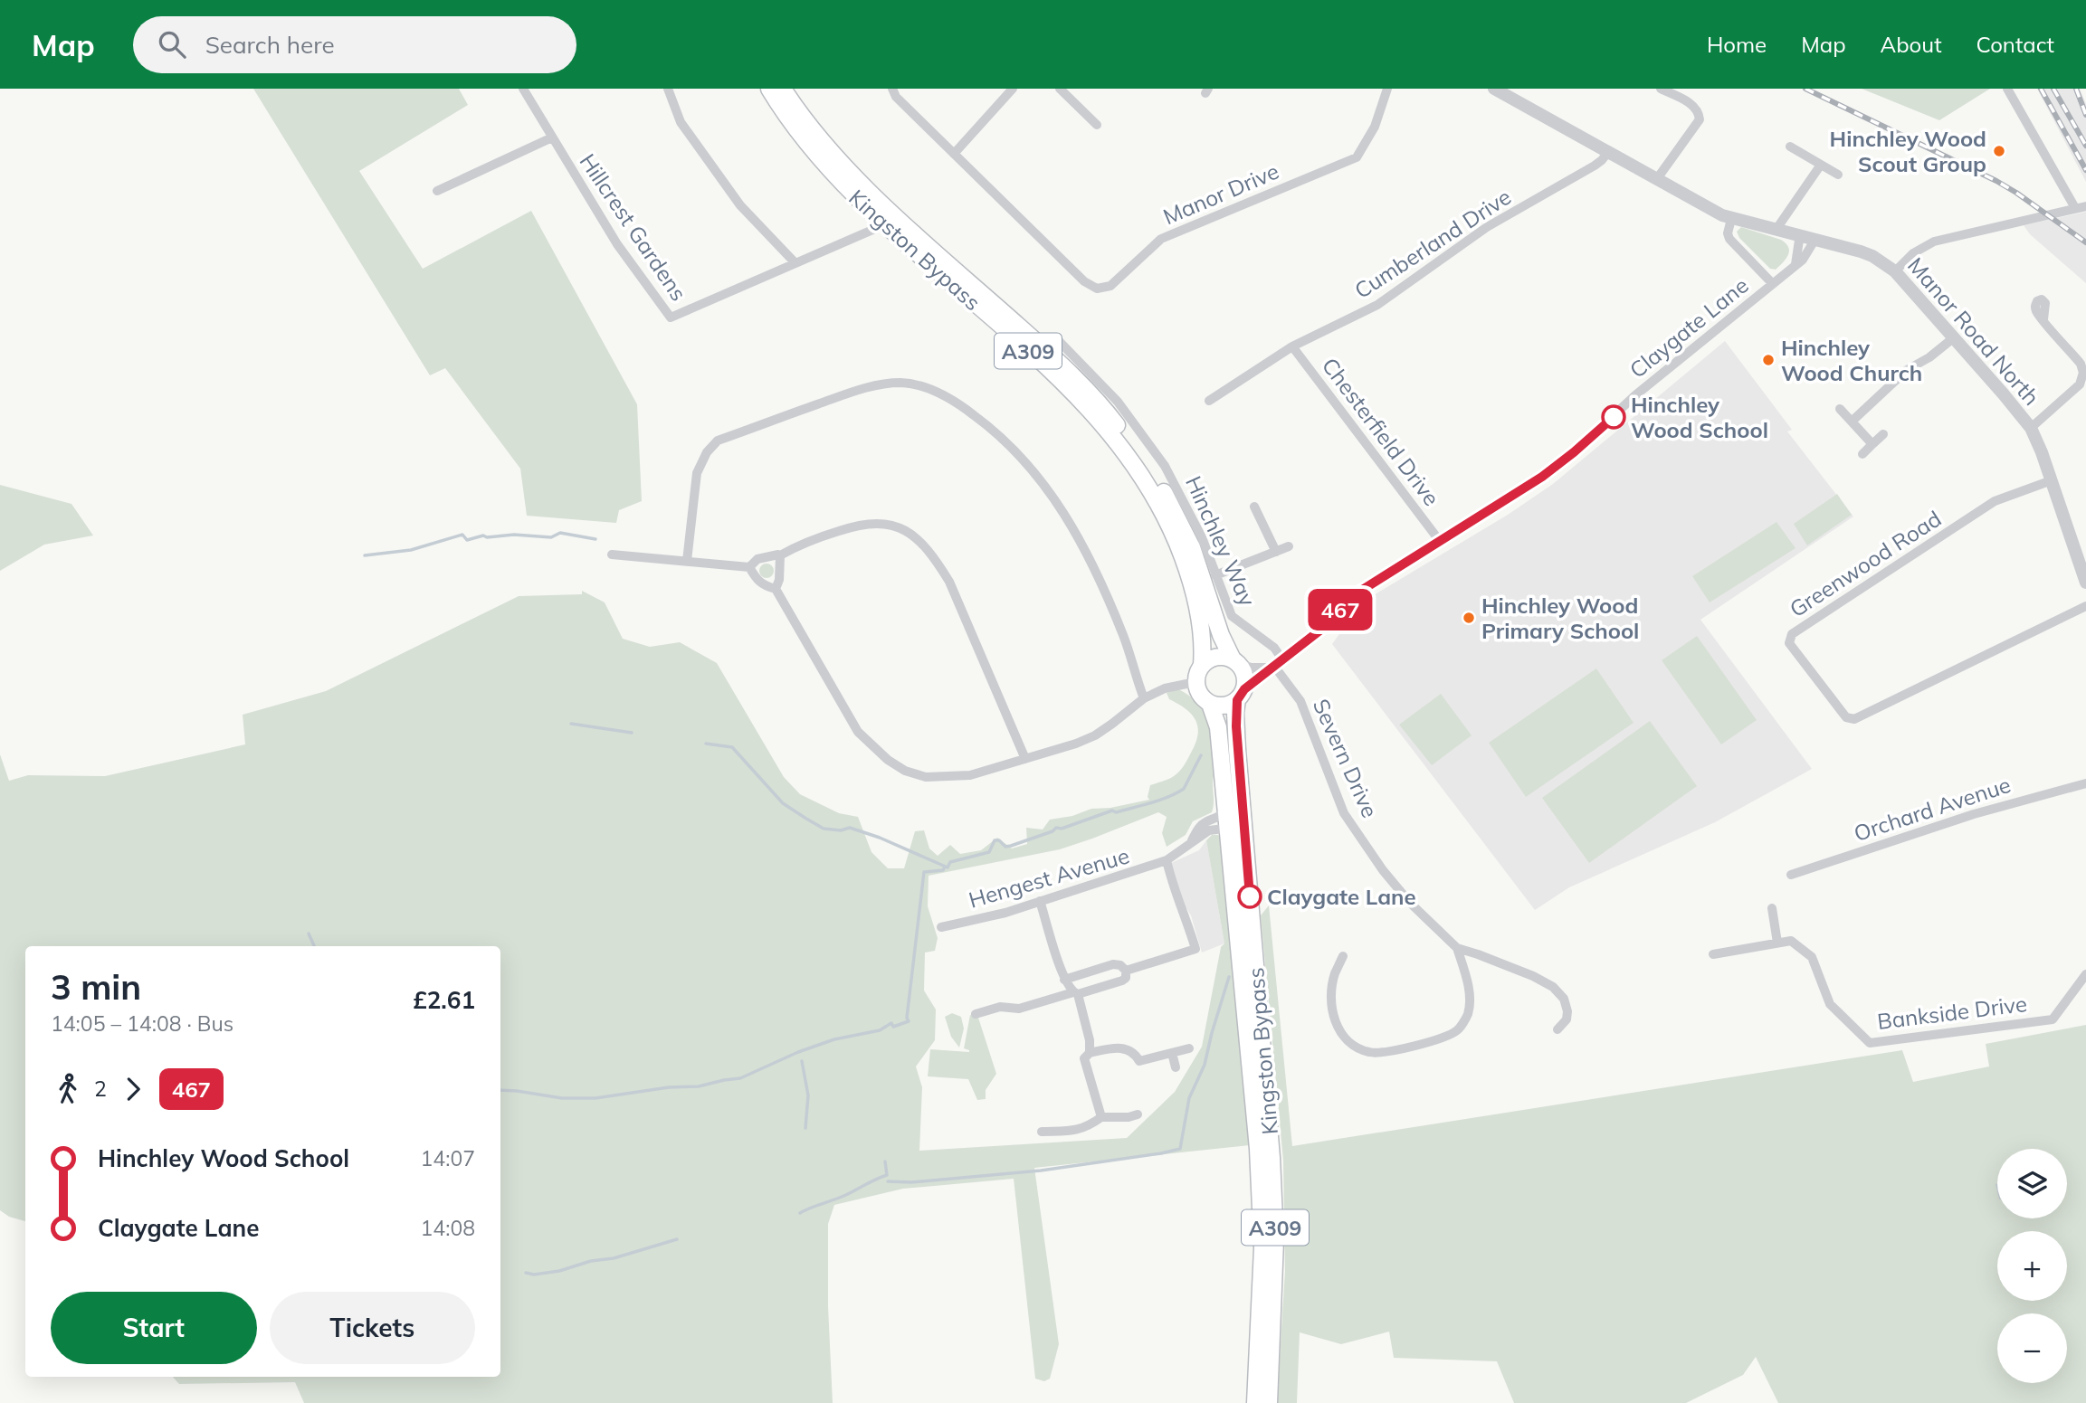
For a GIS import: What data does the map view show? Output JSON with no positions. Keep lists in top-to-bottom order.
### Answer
{
  "streets": {
    "highway": ["Kingston Bypass", "A309"],
    "street": [
      "Manor Drive",
      "Hillcrest Gardens",
      "Cumberland Drive",
      "Claygate Lane",
      "Manor Road North",
      "Chesterfield Drive",
      "Hinchley Way",
      "Greenwood Road",
      "Severn Drive",
      "Orchard Avenue",
      "Hengest Avenue",
      "Bankside Drive"
    ]
  },
  "crossings": [
    ["Hillcrest Gardens", "Kingston Bypass"],
    ["Cumberland Drive", "Manor Road North"],
    ["Cumberland Drive", "Chesterfield Drive"],
    ["Kingston Bypass", "Claygate Lane"],
    ["Kingston Bypass", "Hengest Avenue"],
    ["Claygate Lane", "Manor Road North"],
    ["Claygate Lane", "Chesterfield Drive"],
    ["Claygate Lane", "Hinchley Way"],
    ["Claygate Lane", "Severn Drive"],
    ["Manor Road North", "Greenwood Road"],
    ["Hinchley Way", "Severn Drive"]
  ],
  "places": [
    "Hinchley Wood Scout Group",
    "Hinchley Wood Church",
    "Hinchley Wood School",
    "Hinchley Wood Primary School",
    "Claygate Lane"
  ],
  "lines": ["bus line 467"],
  "page": {
    "header": "Map",
    "search": "Search here",
    "nav": [
      "Home",
      "Map",
      "About",
      "Contact"
    ],
    "on_map": "467",
    "heading": ["3 min", "14:05 – 14:08 · Bus", "£2.61"],
    "legs": ["2", "467"],
    "list": [
      {
        "name": "Hinchley Wood School",
        "value": "14:07"
      },
      {
        "name": "Claygate Lane",
        "value": "14:08"
      }
    ],
    "map_buttons": ["+", "−"],
    "buttons": ["Start", "Tickets"]
  }
}
